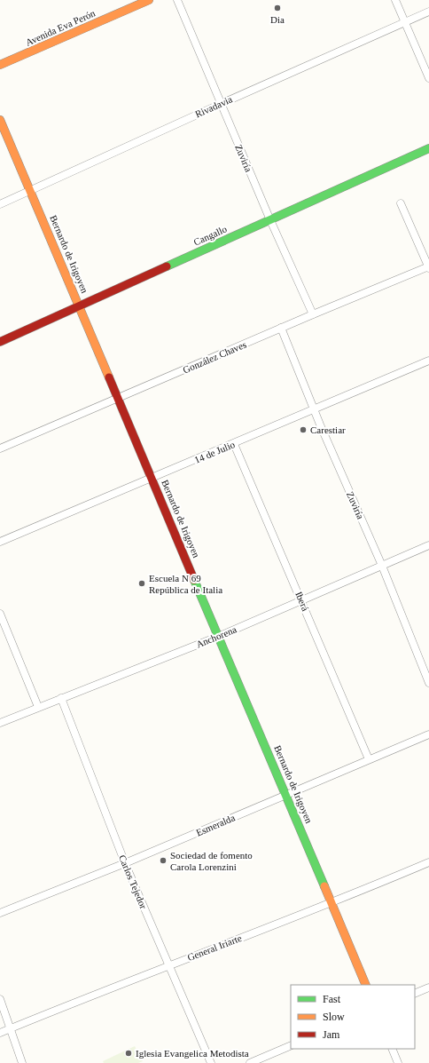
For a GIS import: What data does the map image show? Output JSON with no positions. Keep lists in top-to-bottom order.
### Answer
{
  "streets": {
    "street": [
      "Avenida Eva Perón",
      "Rivadavia",
      "Zuviría",
      "Cangallo",
      "Bernardo de Irigoyen",
      "González Chaves",
      "14 de Julio",
      "Iberá",
      "Anchorena",
      "Esmeralda",
      "Carlos Tejedor",
      "General Iriarte"
    ]
  },
  "crossings": [
    ["Rivadavia", "Zuviría"],
    ["Rivadavia", "Bernardo de Irigoyen"],
    ["Zuviría", "Cangallo"],
    ["Zuviría", "González Chaves"],
    ["Zuviría", "14 de Julio"],
    ["Zuviría", "Anchorena"],
    ["Cangallo", "Bernardo de Irigoyen"],
    ["Bernardo de Irigoyen", "González Chaves"],
    ["Bernardo de Irigoyen", "14 de Julio"],
    ["Bernardo de Irigoyen", "Anchorena"],
    ["Bernardo de Irigoyen", "Esmeralda"],
    ["Bernardo de Irigoyen", "General Iriarte"],
    ["14 de Julio", "Iberá"],
    ["Iberá", "Anchorena"],
    ["Iberá", "Esmeralda"],
    ["Anchorena", "Carlos Tejedor"],
    ["Esmeralda", "Carlos Tejedor"],
    ["Carlos Tejedor", "General Iriarte"]
  ],
  "places": [
    "Dia",
    "Carestiar",
    "Escuela N 69 República de Italia",
    "Sociedad de fomento Carola Lorenzini",
    "Iglesia Evangelica Metodista"
  ],
  "legend": ["Fast", "Slow", "Jam"]
}
